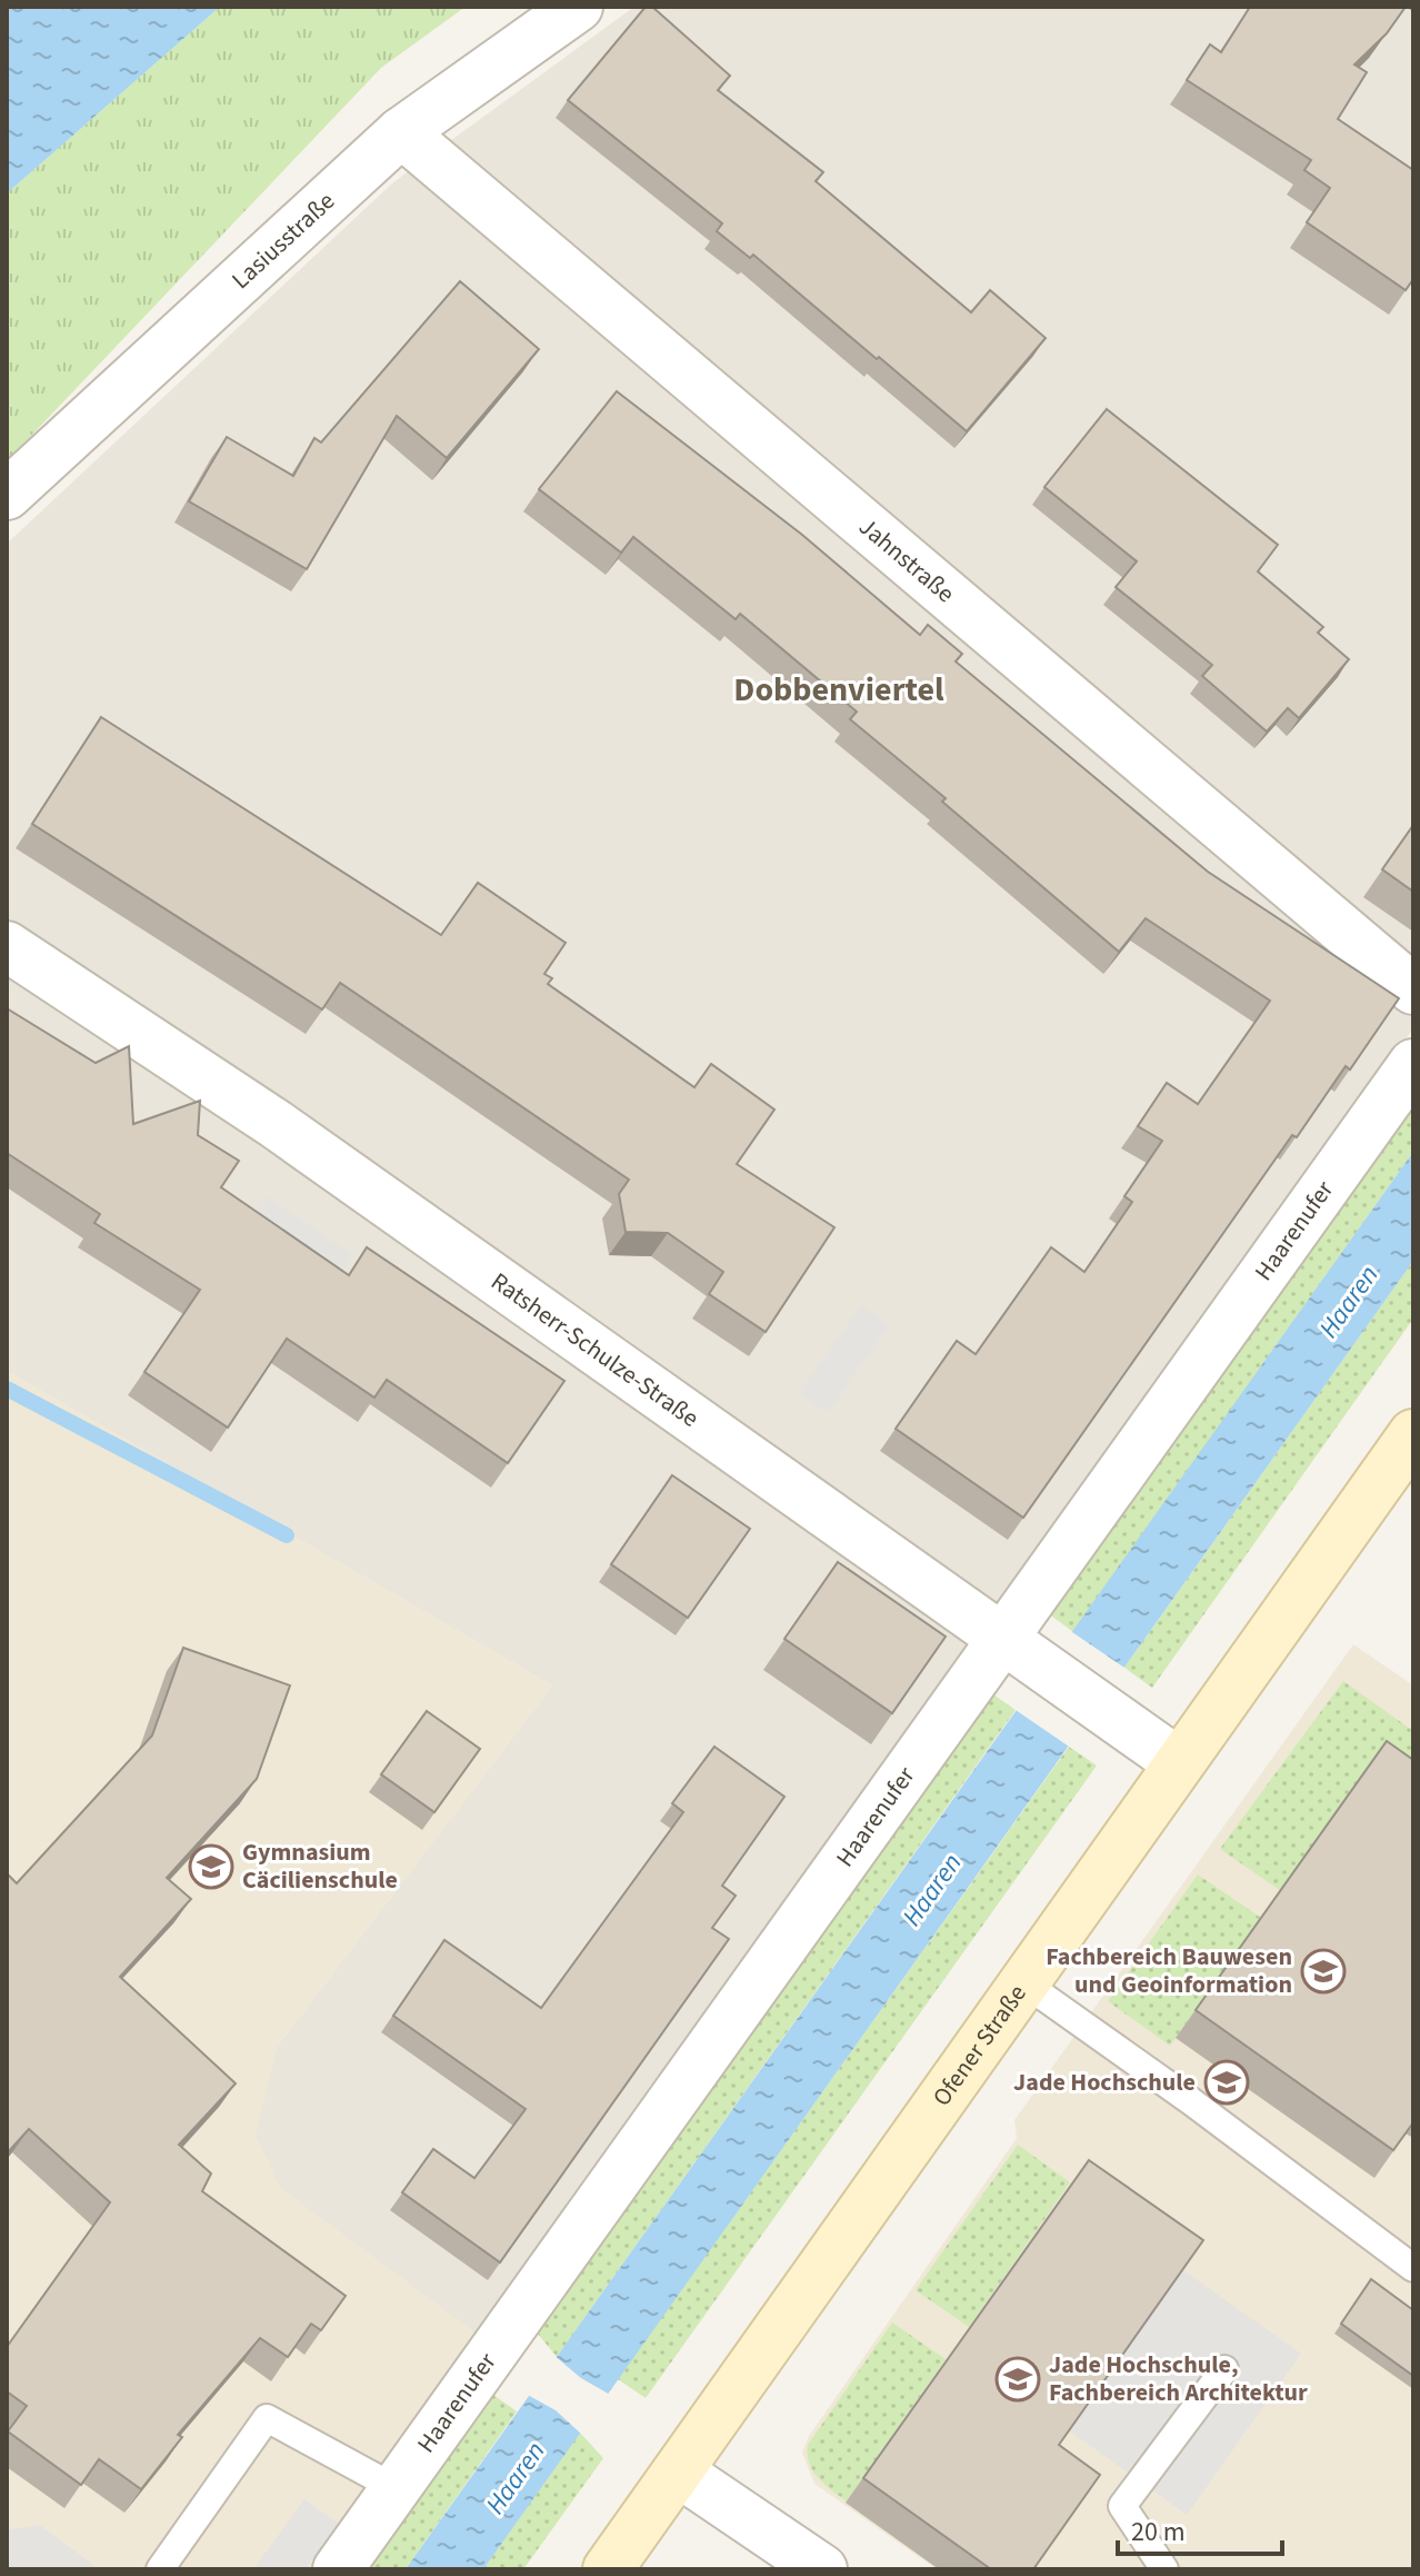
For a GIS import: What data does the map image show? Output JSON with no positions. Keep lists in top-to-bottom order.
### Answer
{
  "streets": {
    "main road": ["Ofener Straße"],
    "street": [
      "Lasiusstraße",
      "Jahnstraße",
      "Haarenufer",
      "Ratsherr-Schulze-Straße"
    ]
  },
  "crossings": [
    ["Lasiusstraße", "Jahnstraße"],
    ["Haarenufer", "Ratsherr-Schulze-Straße"],
    ["Ratsherr-Schulze-Straße", "Ofener Straße"]
  ],
  "districts": ["Dobbenviertel"],
  "water": ["Haaren"],
  "places": {
    "school or university": [
      "Gymnasium Cäcilienschule",
      "Fachbereich Bauwesen und Geoinformation",
      "Jade Hochschule",
      "Jade Hochschule, Fachbereich Architektur"
    ]
  },
  "scale_bar": "20 m"
}
